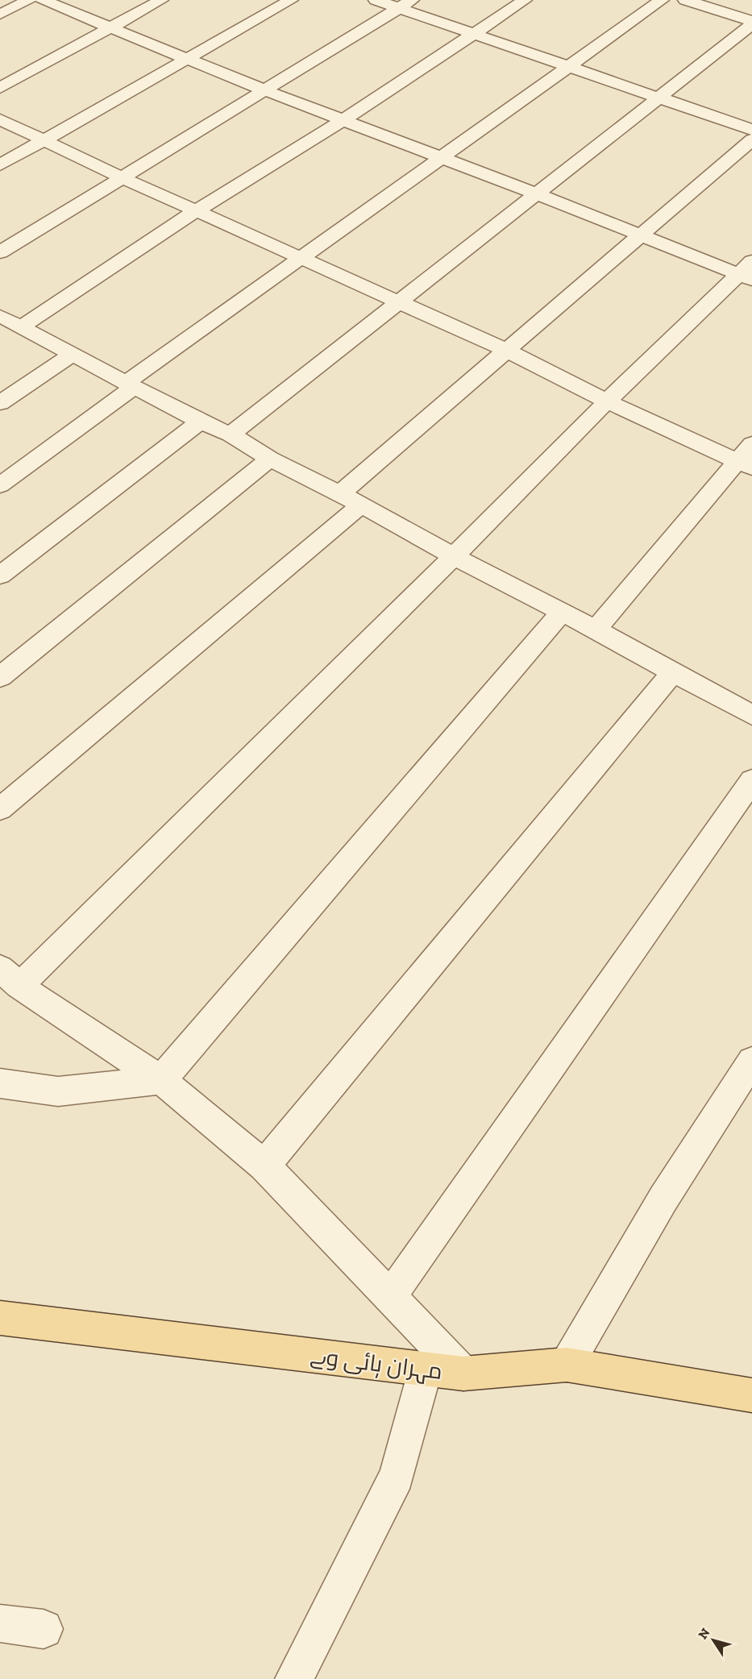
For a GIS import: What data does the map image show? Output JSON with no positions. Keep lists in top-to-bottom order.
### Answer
{
  "streets": {
    "main road": ["مہران ہائی وے"]
  },
  "north": "top left"
}
